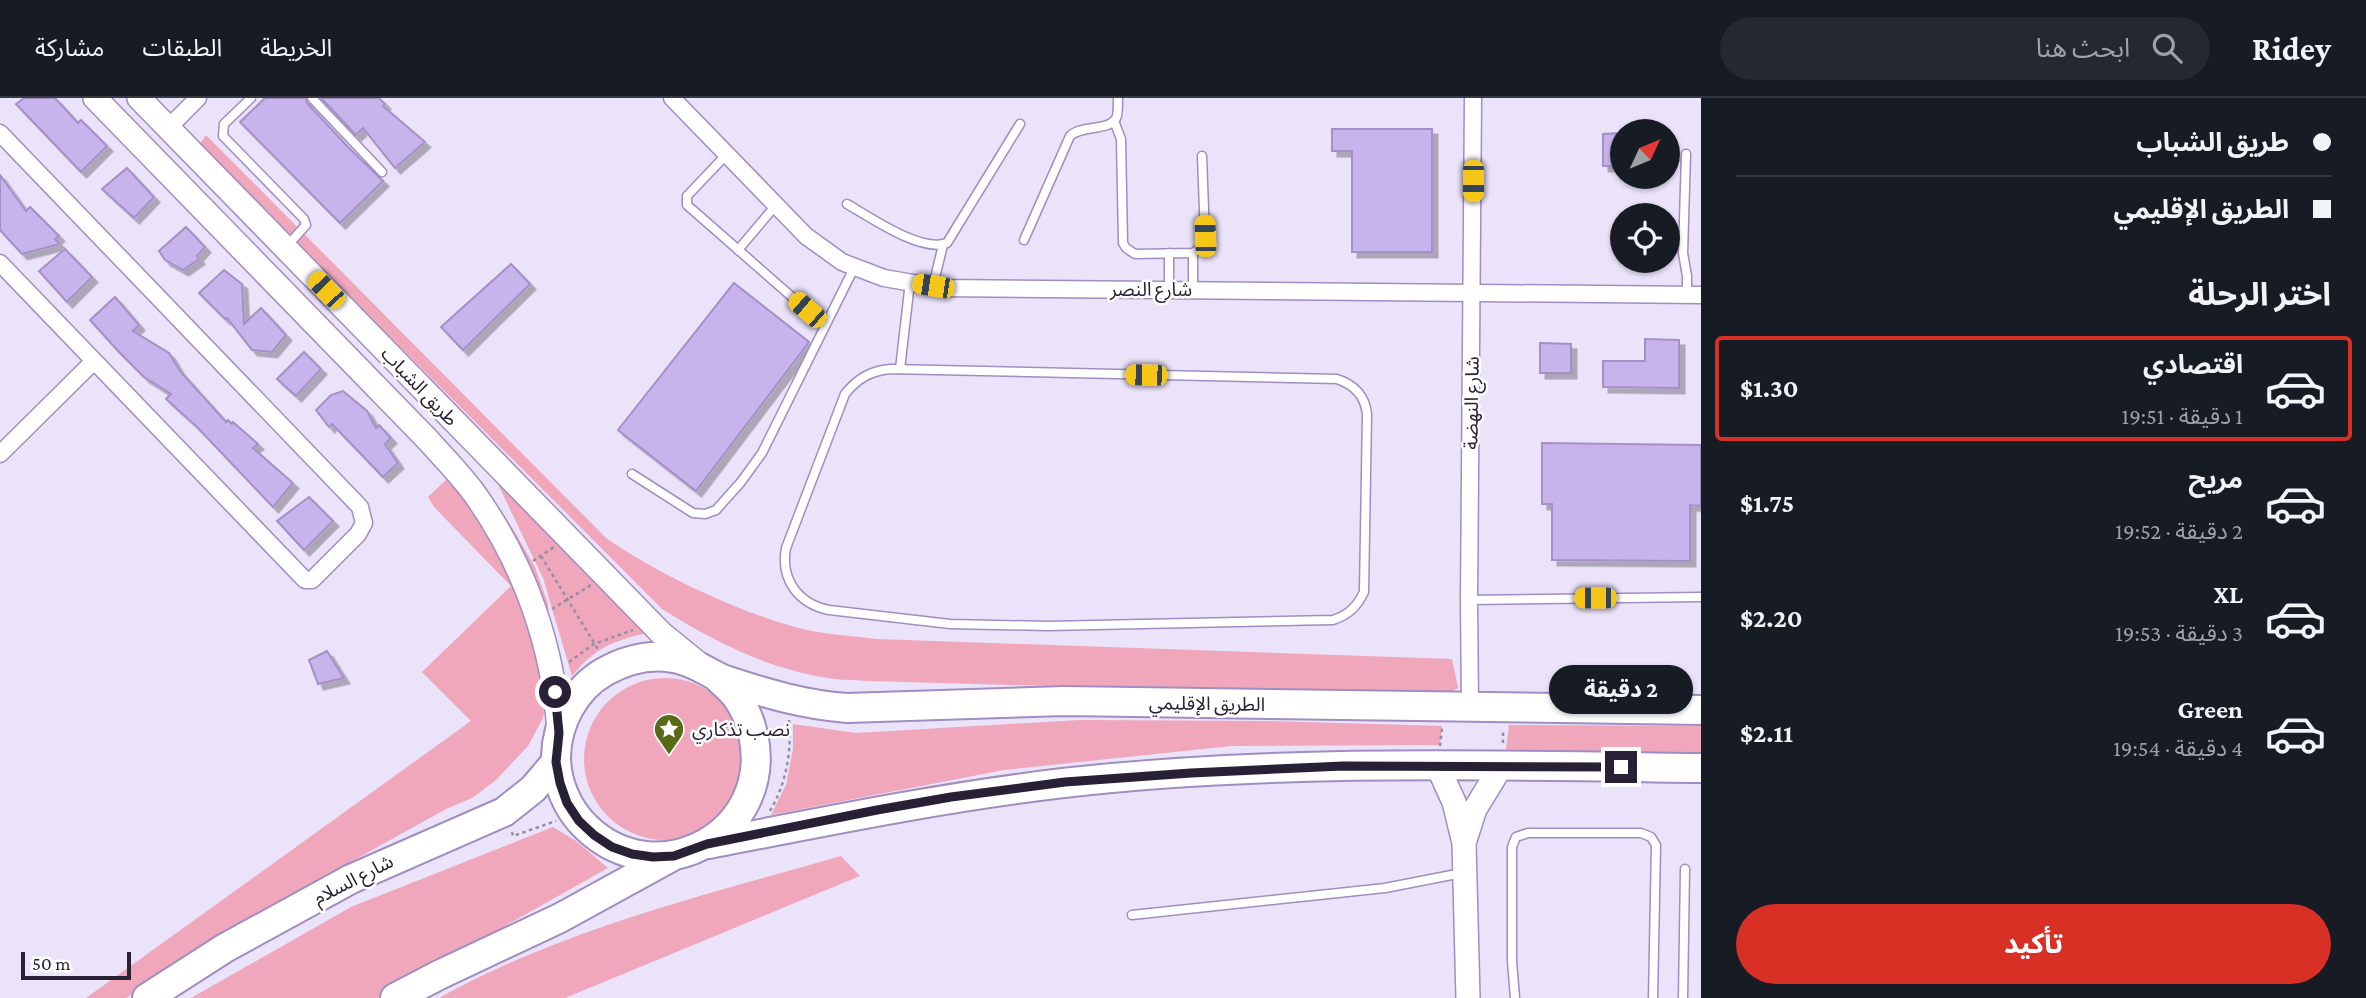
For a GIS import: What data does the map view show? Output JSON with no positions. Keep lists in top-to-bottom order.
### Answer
{
  "streets": {
    "highway": ["الطريق الإقليمي", "شارع السلام"],
    "main road": ["طريق الشباب"],
    "street": ["شارع النصر", "شارع النهضة"]
  },
  "crossings": [
    ["شارع النصر", "شارع النهضة"],
    ["طريق الشباب", "الطريق الإقليمي"],
    ["طريق الشباب", "شارع السلام"],
    ["شارع النهضة", "الطريق الإقليمي"],
    ["الطريق الإقليمي", "شارع السلام"]
  ],
  "places": {
    "place": ["نصب تذكاري"]
  },
  "scale_bar": "50 m",
  "north": "top right",
  "page": {
    "header": "Ridey",
    "search": "ابحث هنا",
    "nav": ["الخريطة", "الطبقات", "مشاركة"],
    "banner": ["طريق الشباب", "الطريق الإقليمي"],
    "heading": "اختر الرحلة",
    "list": [
      {
        "name": "اقتصادي",
        "note": "1 دقيقة · 19:51",
        "value": "$1.30"
      },
      {
        "name": "مريح",
        "note": "2 دقيقة · 19:52",
        "value": "$1.75"
      },
      {
        "name": "XL",
        "note": "3 دقيقة · 19:53",
        "value": "$2.20"
      },
      {
        "name": "Green",
        "note": "4 دقيقة · 19:54",
        "value": "$2.11"
      }
    ],
    "bubble": "2 دقيقة",
    "buttons": "تأكيد",
    "scale": "50 m"
  }
}
